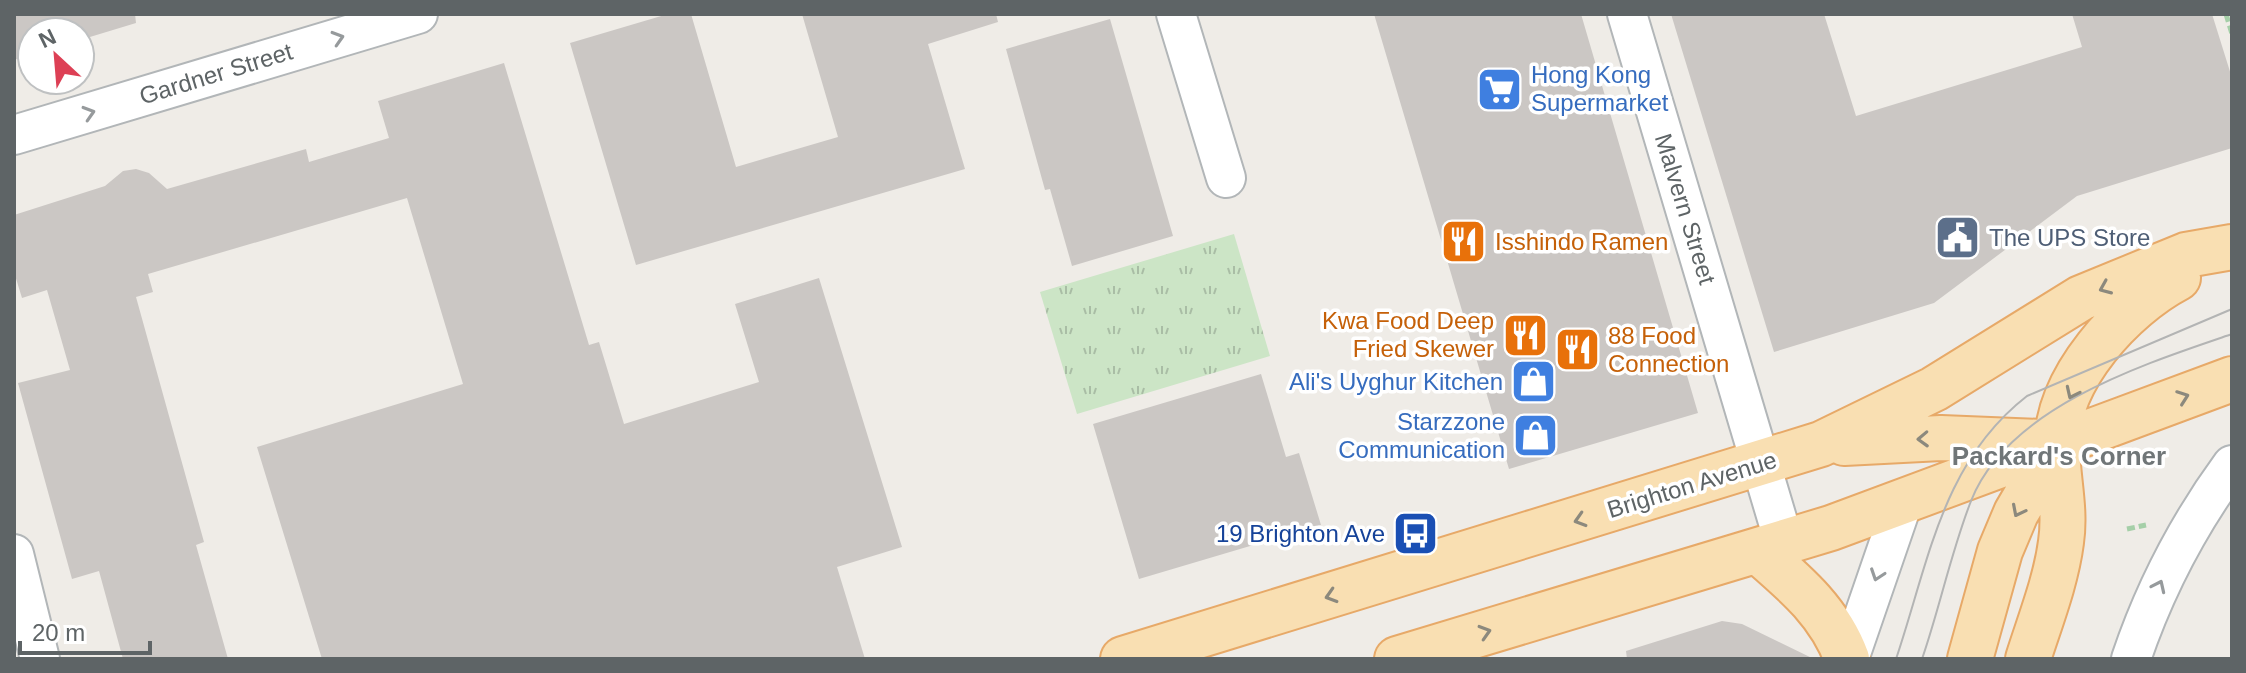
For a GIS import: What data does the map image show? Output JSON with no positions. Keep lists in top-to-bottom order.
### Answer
{
  "streets": {
    "main road": ["Brighton Avenue"],
    "street": ["Gardner Street", "Malvern Street"]
  },
  "crossings": [
    ["Malvern Street", "Brighton Avenue"]
  ],
  "one_way": ["Gardner Street"],
  "districts": ["Packard's Corner"],
  "places": {
    "supermarket": ["Hong Kong Supermarket"],
    "public building": ["The UPS Store"],
    "restaurant": ["Isshindo Ramen", "Kwa Food Deep Fried Skewer", "88 Food Connection"],
    "shop": ["Ali's Uyghur Kitchen", "Starzzone Communication"],
    "bus stop": ["19 Brighton Ave"]
  },
  "scale_bar": "20 m",
  "north": "top left"
}
